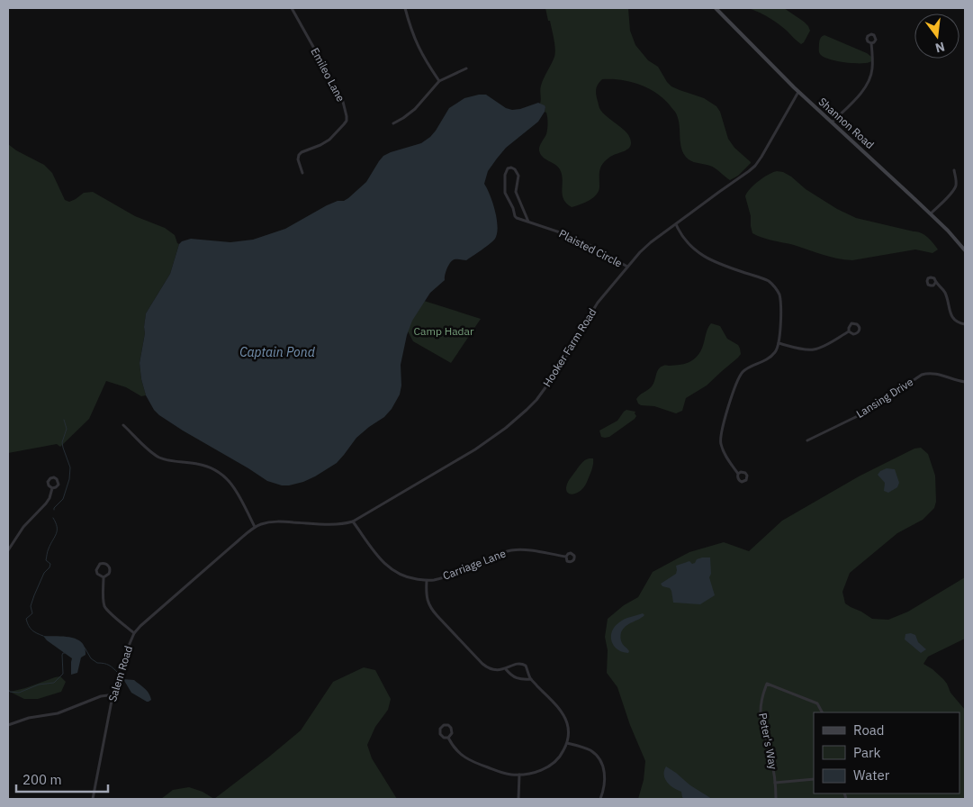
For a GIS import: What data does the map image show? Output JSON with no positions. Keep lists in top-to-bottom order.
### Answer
{
  "streets": {
    "street": [
      "Emileo Lane",
      "Shannon Road",
      "Plaisted Circle",
      "Hooker Farm Road",
      "Lansing Drive",
      "Carriage Lane",
      "Salem Road",
      "Peter's Way"
    ]
  },
  "crossings": [
    ["Shannon Road", "Hooker Farm Road"],
    ["Plaisted Circle", "Hooker Farm Road"],
    ["Hooker Farm Road", "Carriage Lane"],
    ["Hooker Farm Road", "Salem Road"]
  ],
  "water": ["Captain Pond"],
  "parks": ["Camp Hadar"],
  "legend": ["Road", "Park", "Water"],
  "scale_bar": "200 m",
  "north": "bottom"
}
